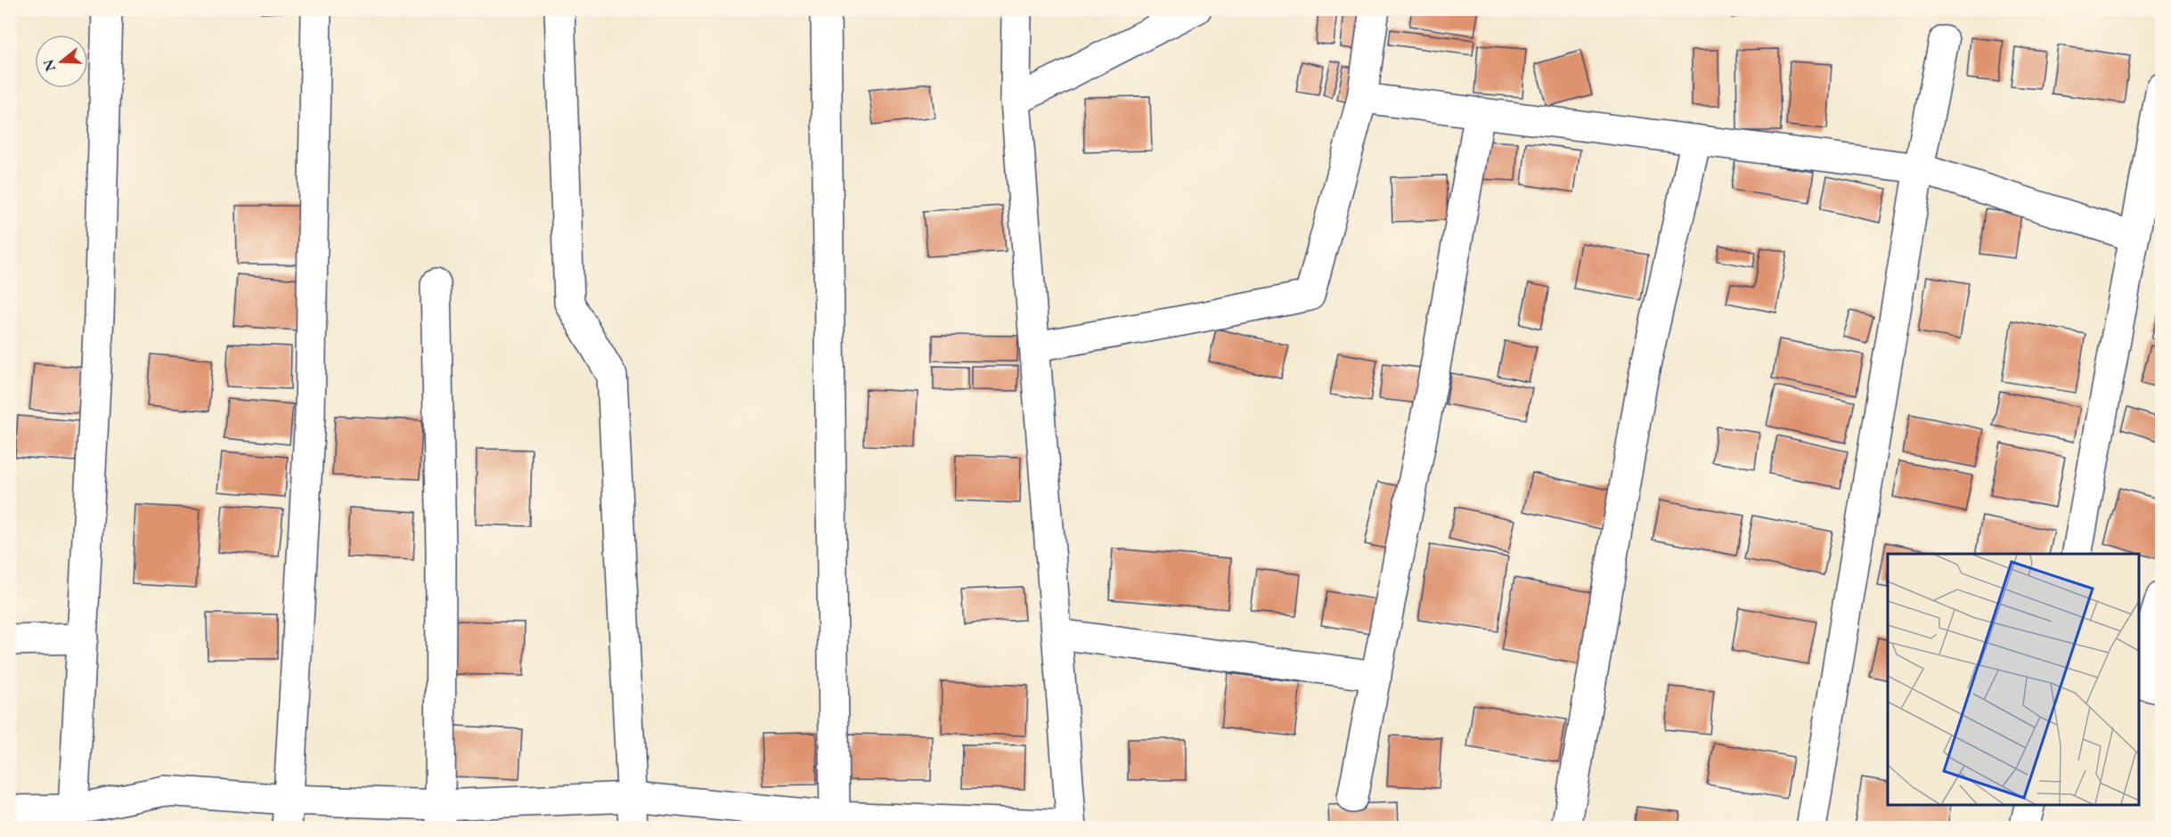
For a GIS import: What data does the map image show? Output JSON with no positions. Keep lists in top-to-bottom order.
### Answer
{
  "north": "left"
}
